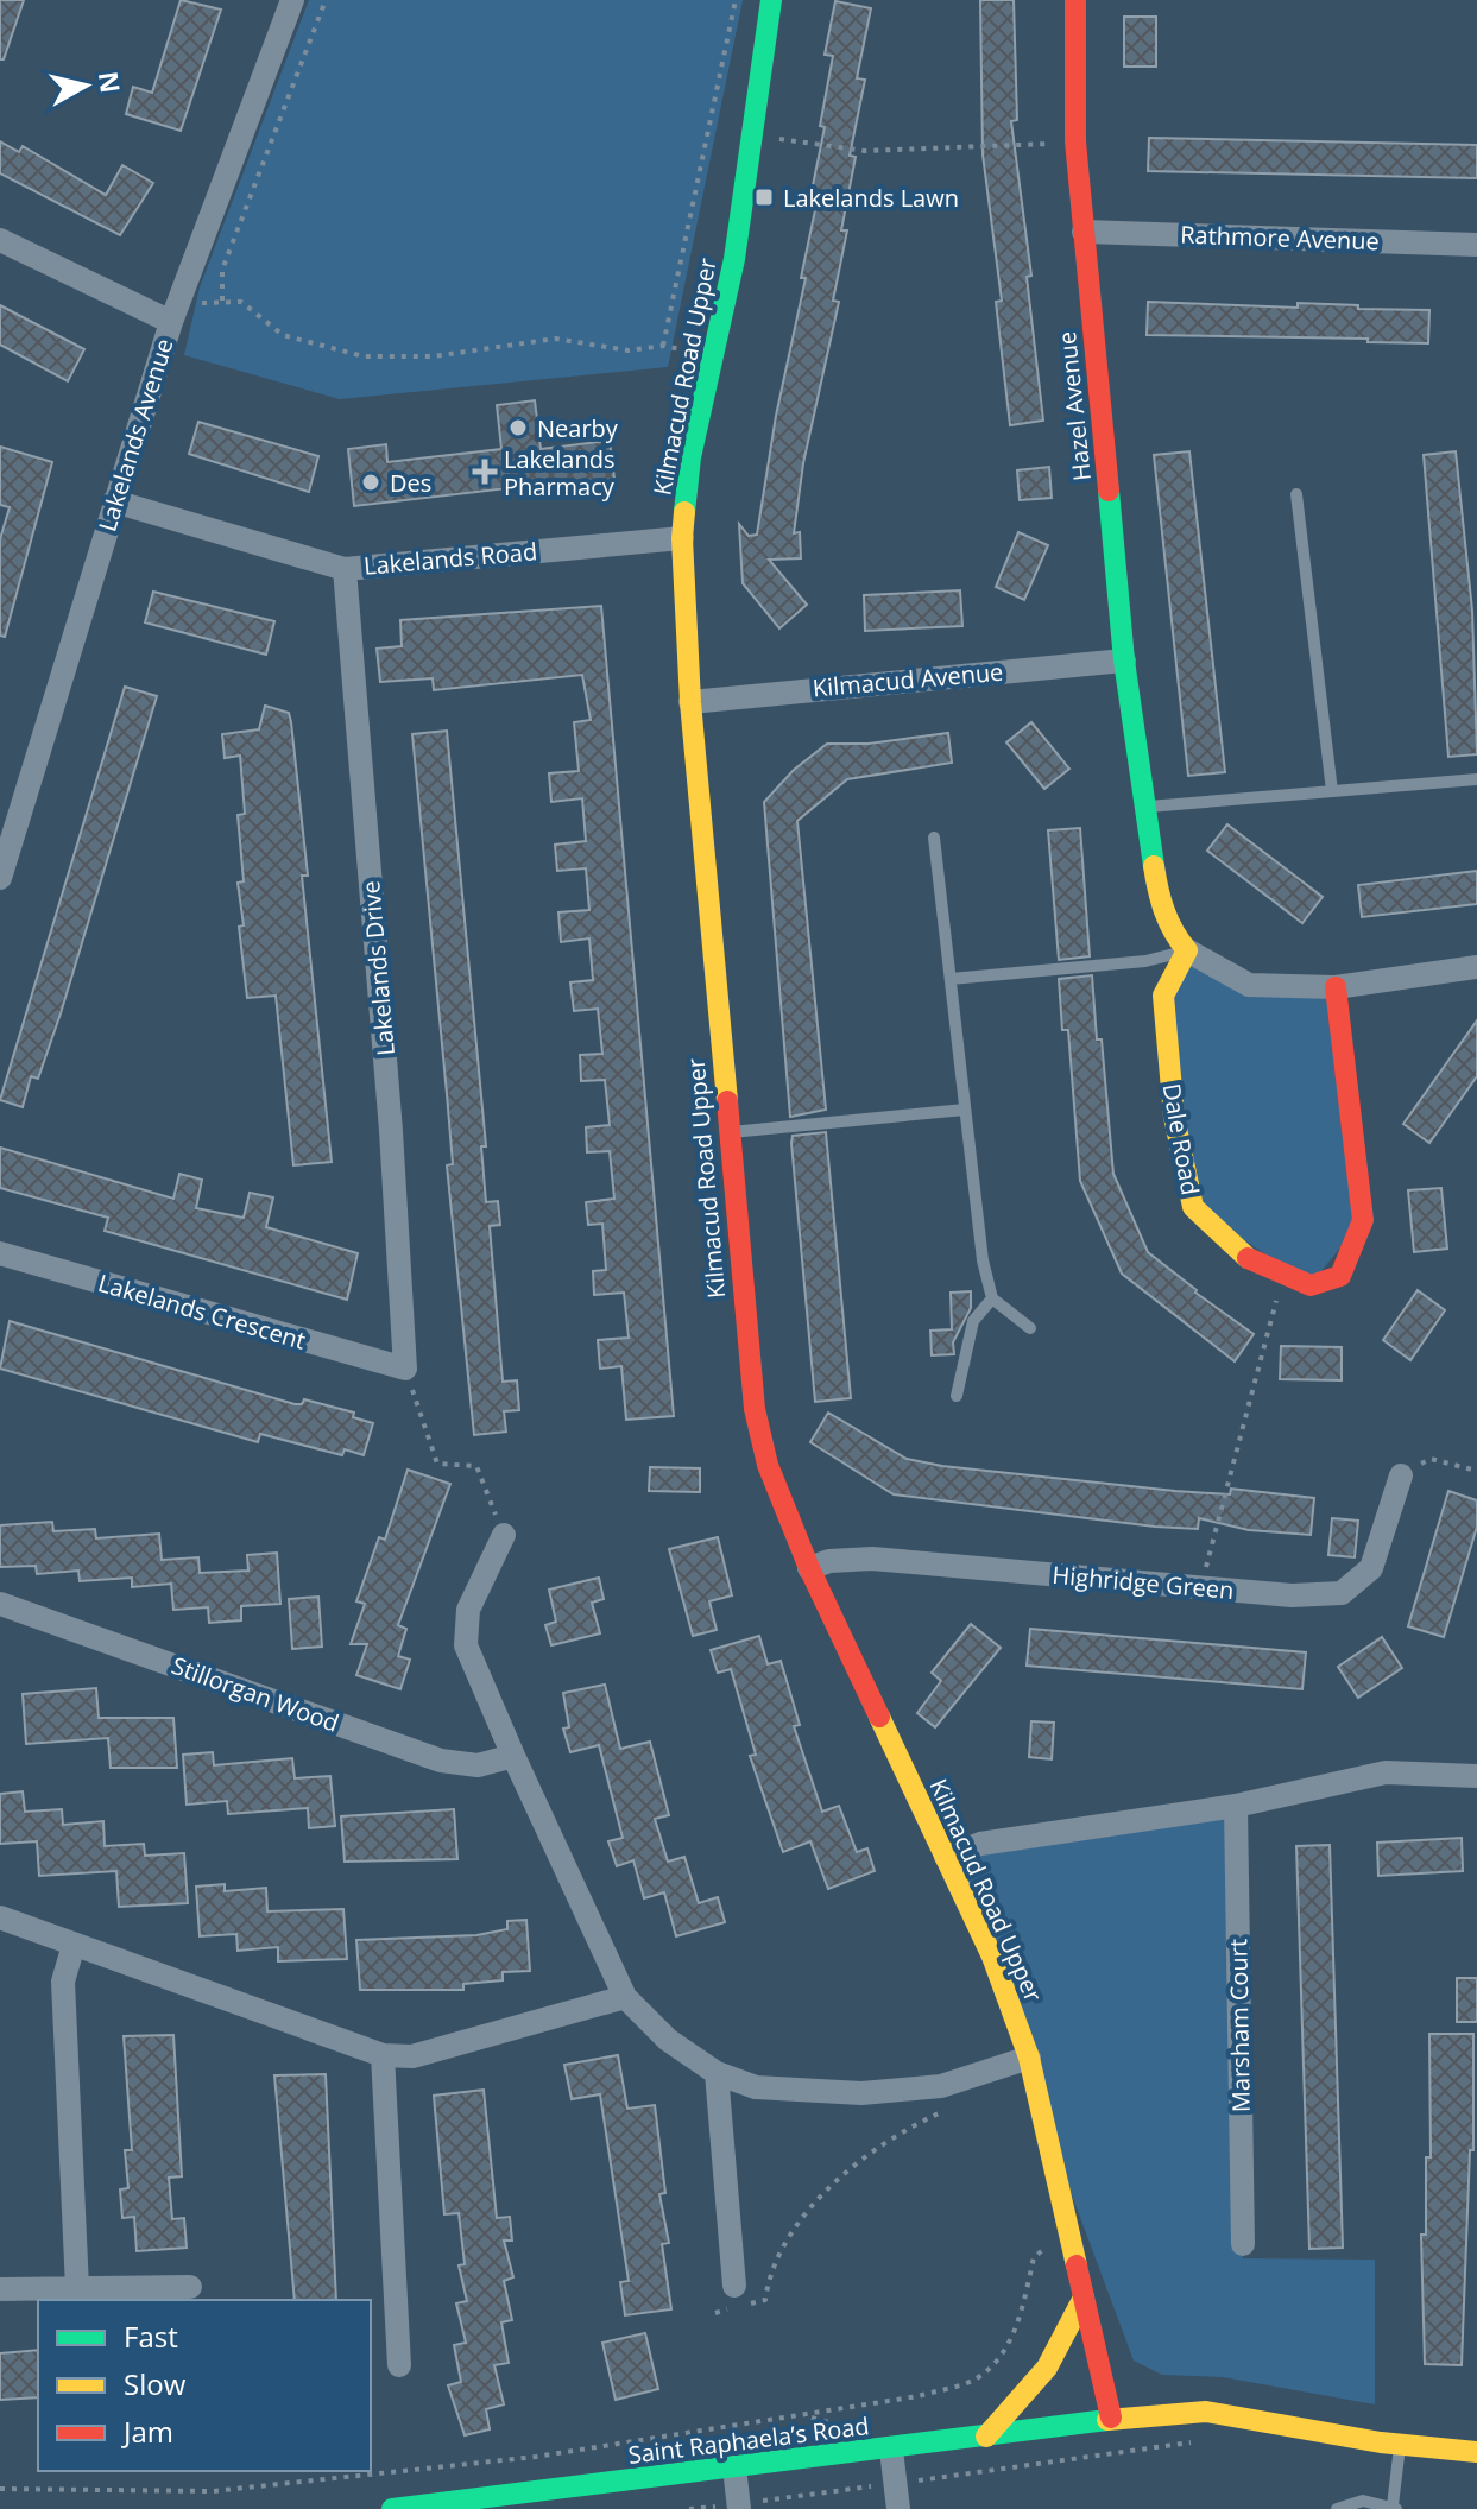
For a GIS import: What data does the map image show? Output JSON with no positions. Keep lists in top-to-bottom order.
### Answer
{
  "streets": {
    "street": [
      "Rathmore Avenue",
      "Kilmacud Road Upper",
      "Hazel Avenue",
      "Lakelands Avenue",
      "Lakelands Road",
      "Kilmacud Avenue",
      "Lakelands Drive",
      "Dale Road",
      "Lakelands Crescent",
      "Highridge Green",
      "Stillorgan Wood",
      "Marsham Court",
      "Saint Raphaela’s Road"
    ]
  },
  "crossings": [
    ["Rathmore Avenue", "Hazel Avenue"],
    ["Kilmacud Road Upper", "Lakelands Road"],
    ["Kilmacud Road Upper", "Kilmacud Avenue"],
    ["Kilmacud Road Upper", "Highridge Green"],
    ["Kilmacud Road Upper", "Saint Raphaela’s Road"],
    ["Hazel Avenue", "Kilmacud Avenue"],
    ["Lakelands Avenue", "Lakelands Road"],
    ["Lakelands Road", "Lakelands Drive"],
    ["Lakelands Drive", "Lakelands Crescent"]
  ],
  "places": {
    "transit": ["Lakelands Lawn"],
    "other": ["Nearby", "Des"],
    "health": ["Lakelands Pharmacy"]
  },
  "legend": ["Fast", "Slow", "Jam"],
  "north": "right"
}
